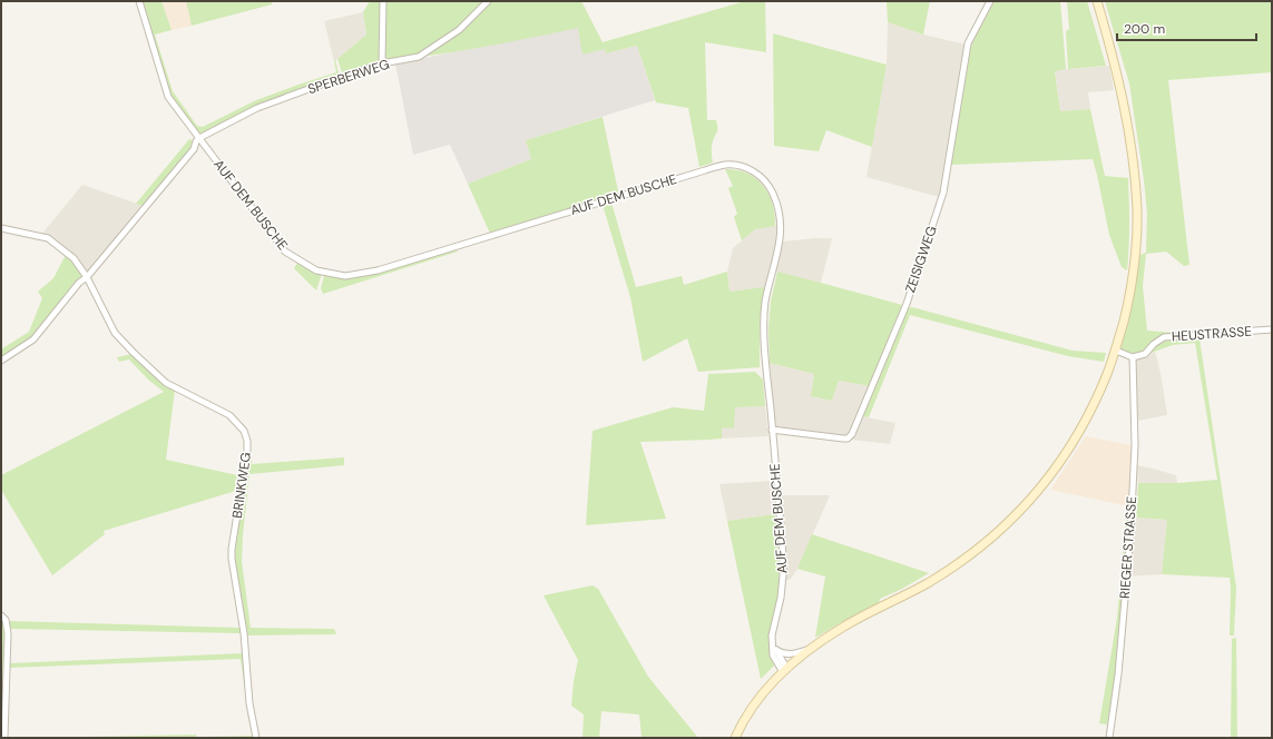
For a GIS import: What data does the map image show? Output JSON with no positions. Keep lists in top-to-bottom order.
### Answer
{
  "streets": {
    "street": [
      "SPERBERWEG",
      "AUF DEM BUSCHE",
      "ZEISIGWEG",
      "HEUSTRASSE",
      "BRINKWEG",
      "RIEGER STRASSE"
    ]
  },
  "crossings": [
    ["SPERBERWEG", "AUF DEM BUSCHE"],
    ["AUF DEM BUSCHE", "ZEISIGWEG"],
    ["HEUSTRASSE", "RIEGER STRASSE"]
  ],
  "scale_bar": "200 m"
}
